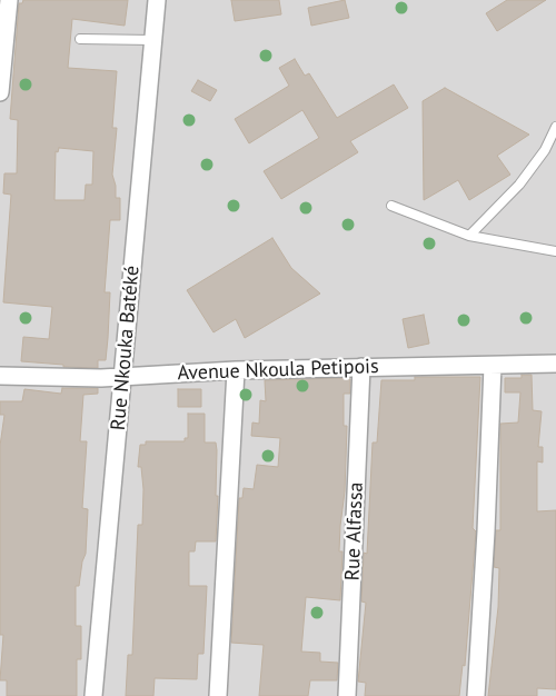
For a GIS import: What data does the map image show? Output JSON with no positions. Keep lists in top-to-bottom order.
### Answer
{
  "streets": {
    "street": ["Rue Nkouka Batéké", "Avenue Nkoula Petipois", "Rue Alfassa"]
  },
  "crossings": [
    ["Rue Nkouka Batéké", "Avenue Nkoula Petipois"],
    ["Avenue Nkoula Petipois", "Rue Alfassa"]
  ]
}
